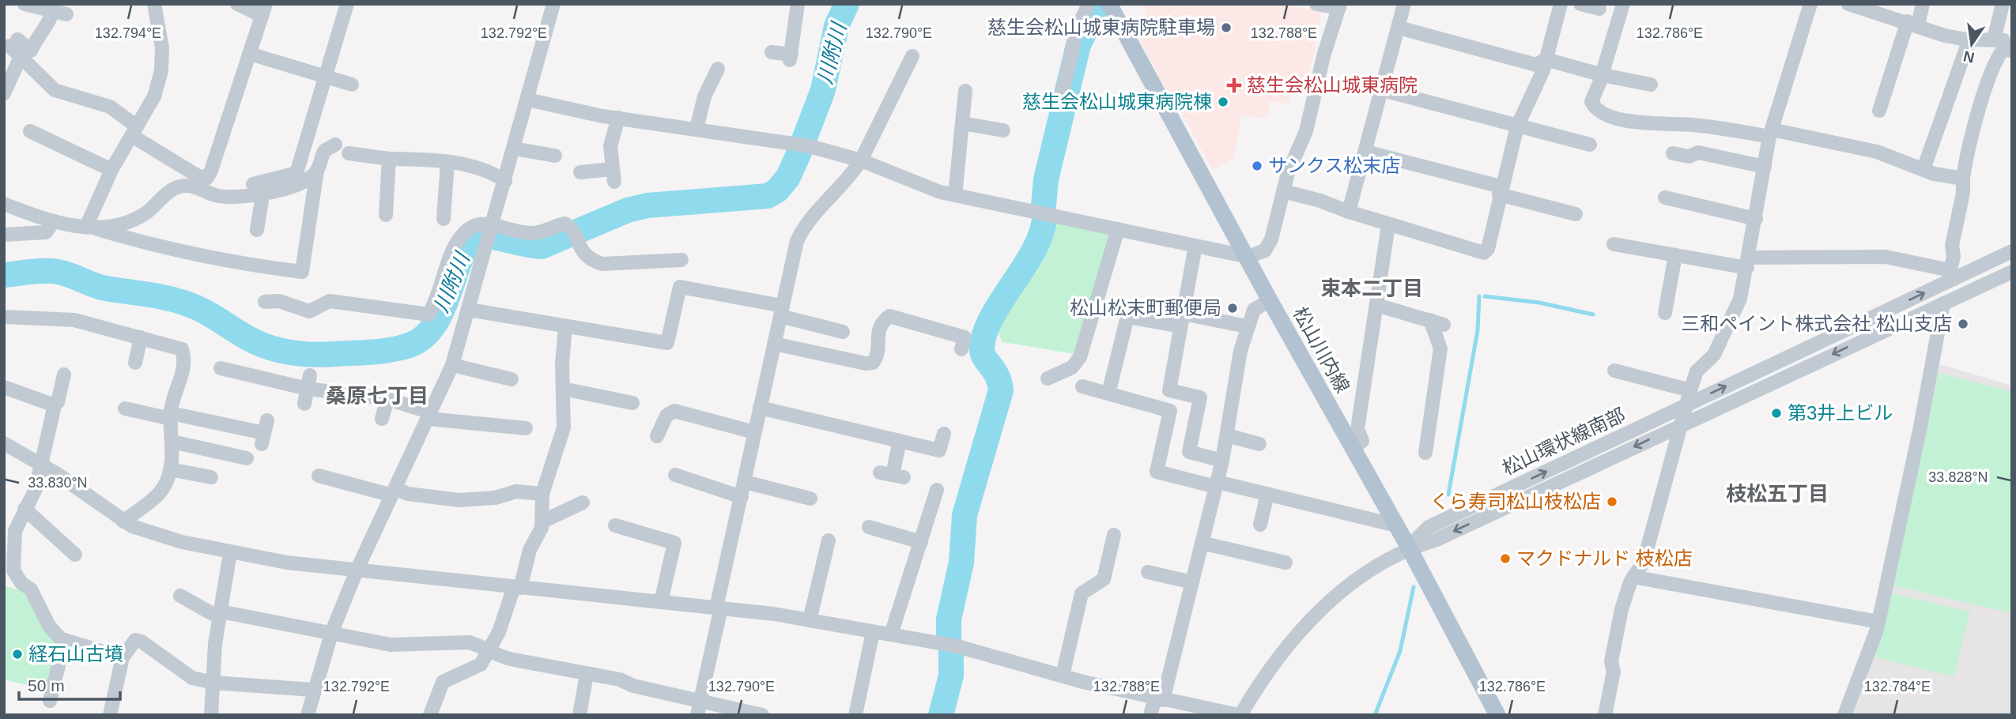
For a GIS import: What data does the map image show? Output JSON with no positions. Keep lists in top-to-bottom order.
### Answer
{
  "streets": {
    "main road": ["松山川内線"],
    "street": ["松山環状線南部"]
  },
  "crossings": [
    ["松山川内線", "松山環状線南部"]
  ],
  "districts": ["束本二丁目", "桑原七丁目", "枝松五丁目"],
  "water": ["川附川"],
  "places": {
    "other": [
      "慈生会松山城東病院駐車場",
      "慈生会松山城東病院棟",
      "サンクス松末店",
      "松山松末町郵便局",
      "三和ペイント株式会社 松山支店",
      "第3井上ビル",
      "くら寿司松山枝松店",
      "マクドナルド 枝松店",
      "経石山古墳"
    ],
    "health": ["慈生会松山城東病院"]
  },
  "scale_bar": "50 m",
  "north": "bottom",
  "coordinates": [
    "132.794°E",
    "132.792°E",
    "132.790°E",
    "132.788°E",
    "132.786°E",
    "33.828°N",
    "33.830°N",
    "132.784°E"
  ]
}
